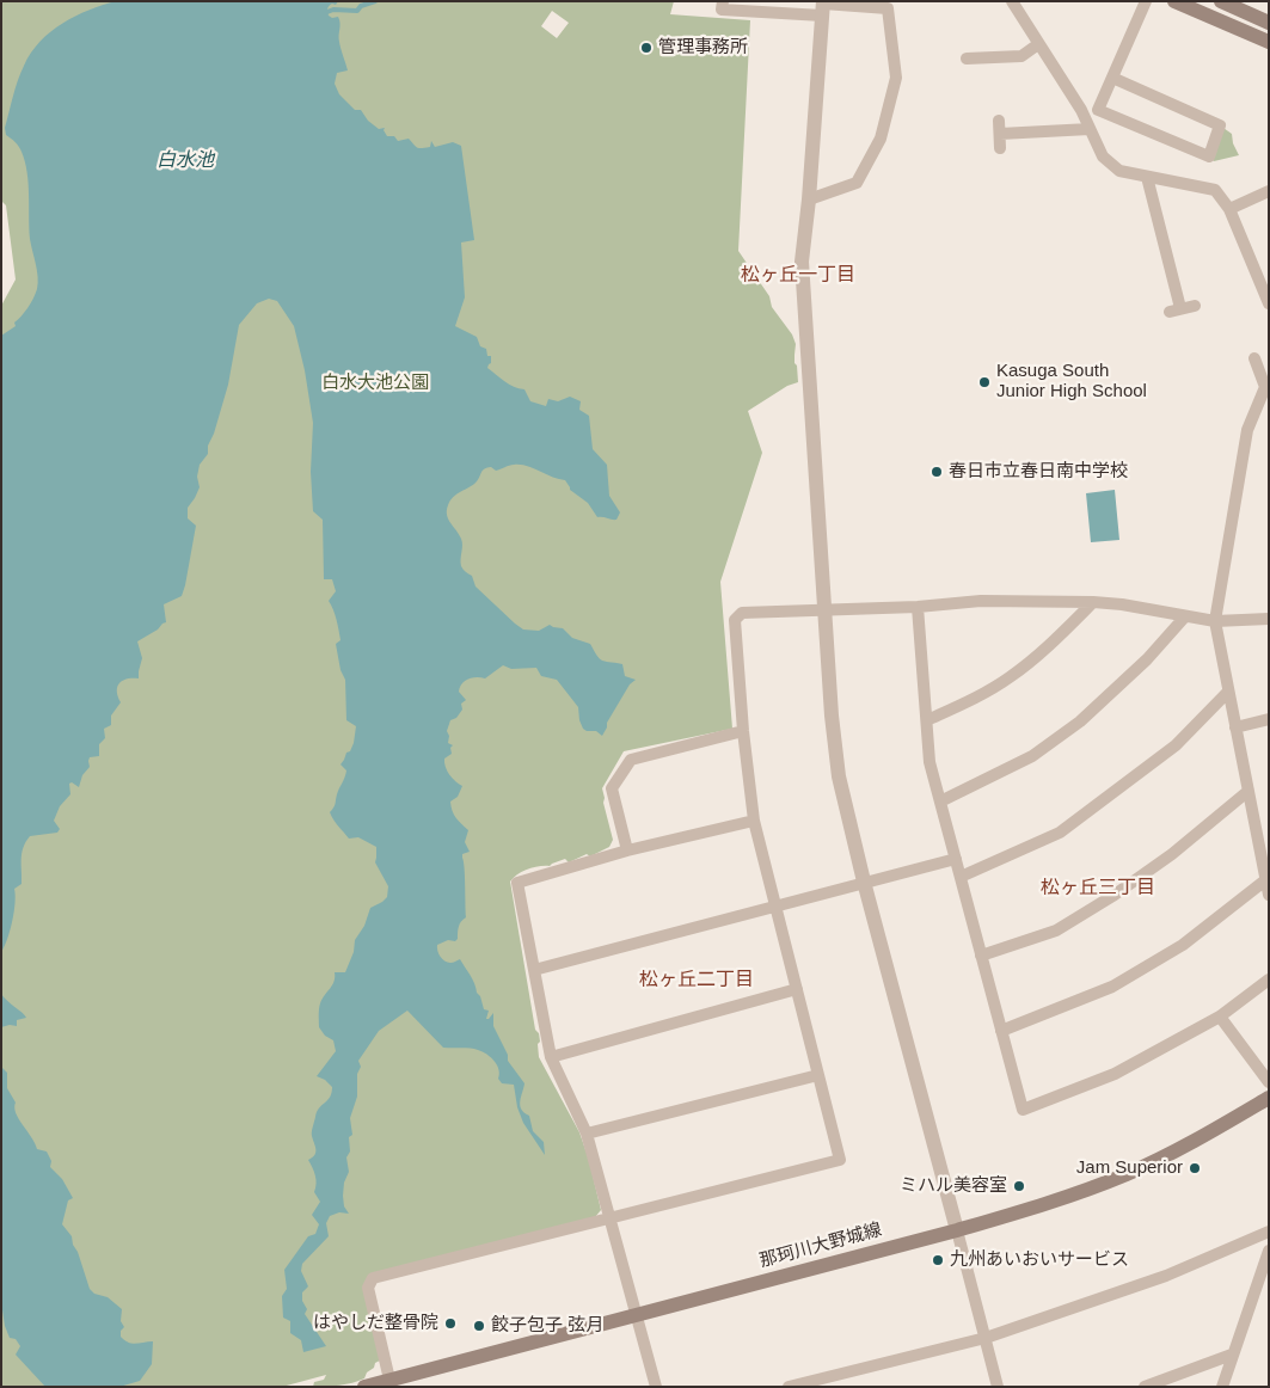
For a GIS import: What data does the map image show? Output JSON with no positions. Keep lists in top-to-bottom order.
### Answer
{
  "streets": {
    "main road": ["那珂川大野城線"]
  },
  "districts": ["松ヶ丘一丁目", "松ヶ丘三丁目", "松ヶ丘二丁目"],
  "water": ["白水池"],
  "parks": ["白水大池公園"],
  "places": [
    "管理事務所",
    "Kasuga South Junior High School",
    "春日市立春日南中学校",
    "Jam Superior",
    "ミハル美容室",
    "九州あいおいサービス",
    "はやしだ整骨院",
    "餃子包子 弦月"
  ]
}
